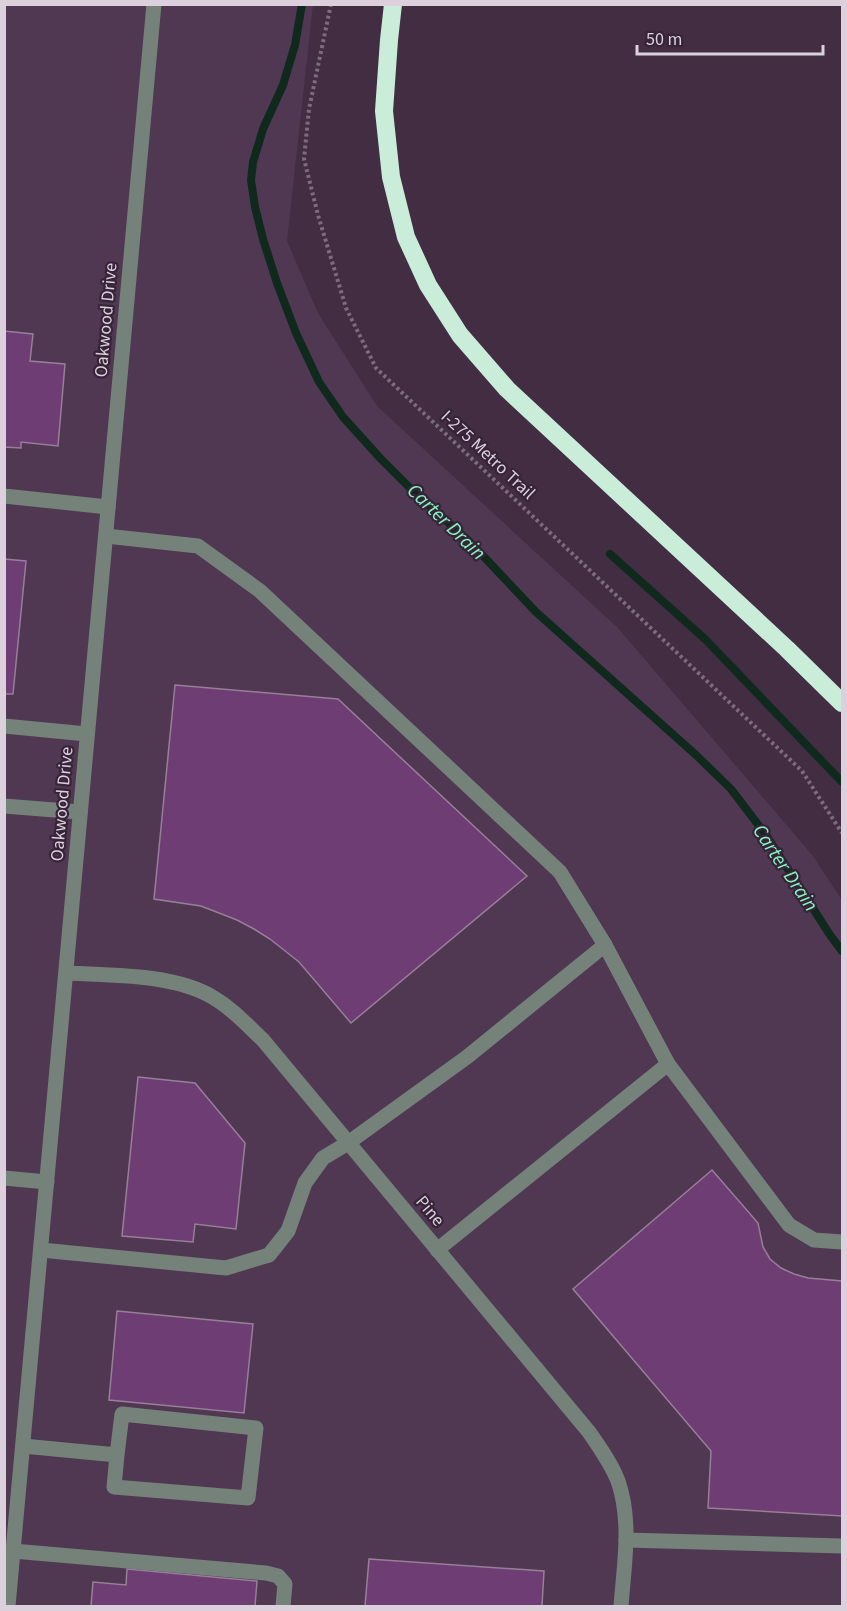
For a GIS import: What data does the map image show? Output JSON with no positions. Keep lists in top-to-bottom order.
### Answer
{
  "streets": {
    "street": ["Oakwood Drive", "Pine"],
    "path": ["I-275 Metro Trail"]
  },
  "crossings": [
    ["Oakwood Drive", "Pine"]
  ],
  "water": ["Carter Drain"],
  "scale_bar": "50 m"
}
